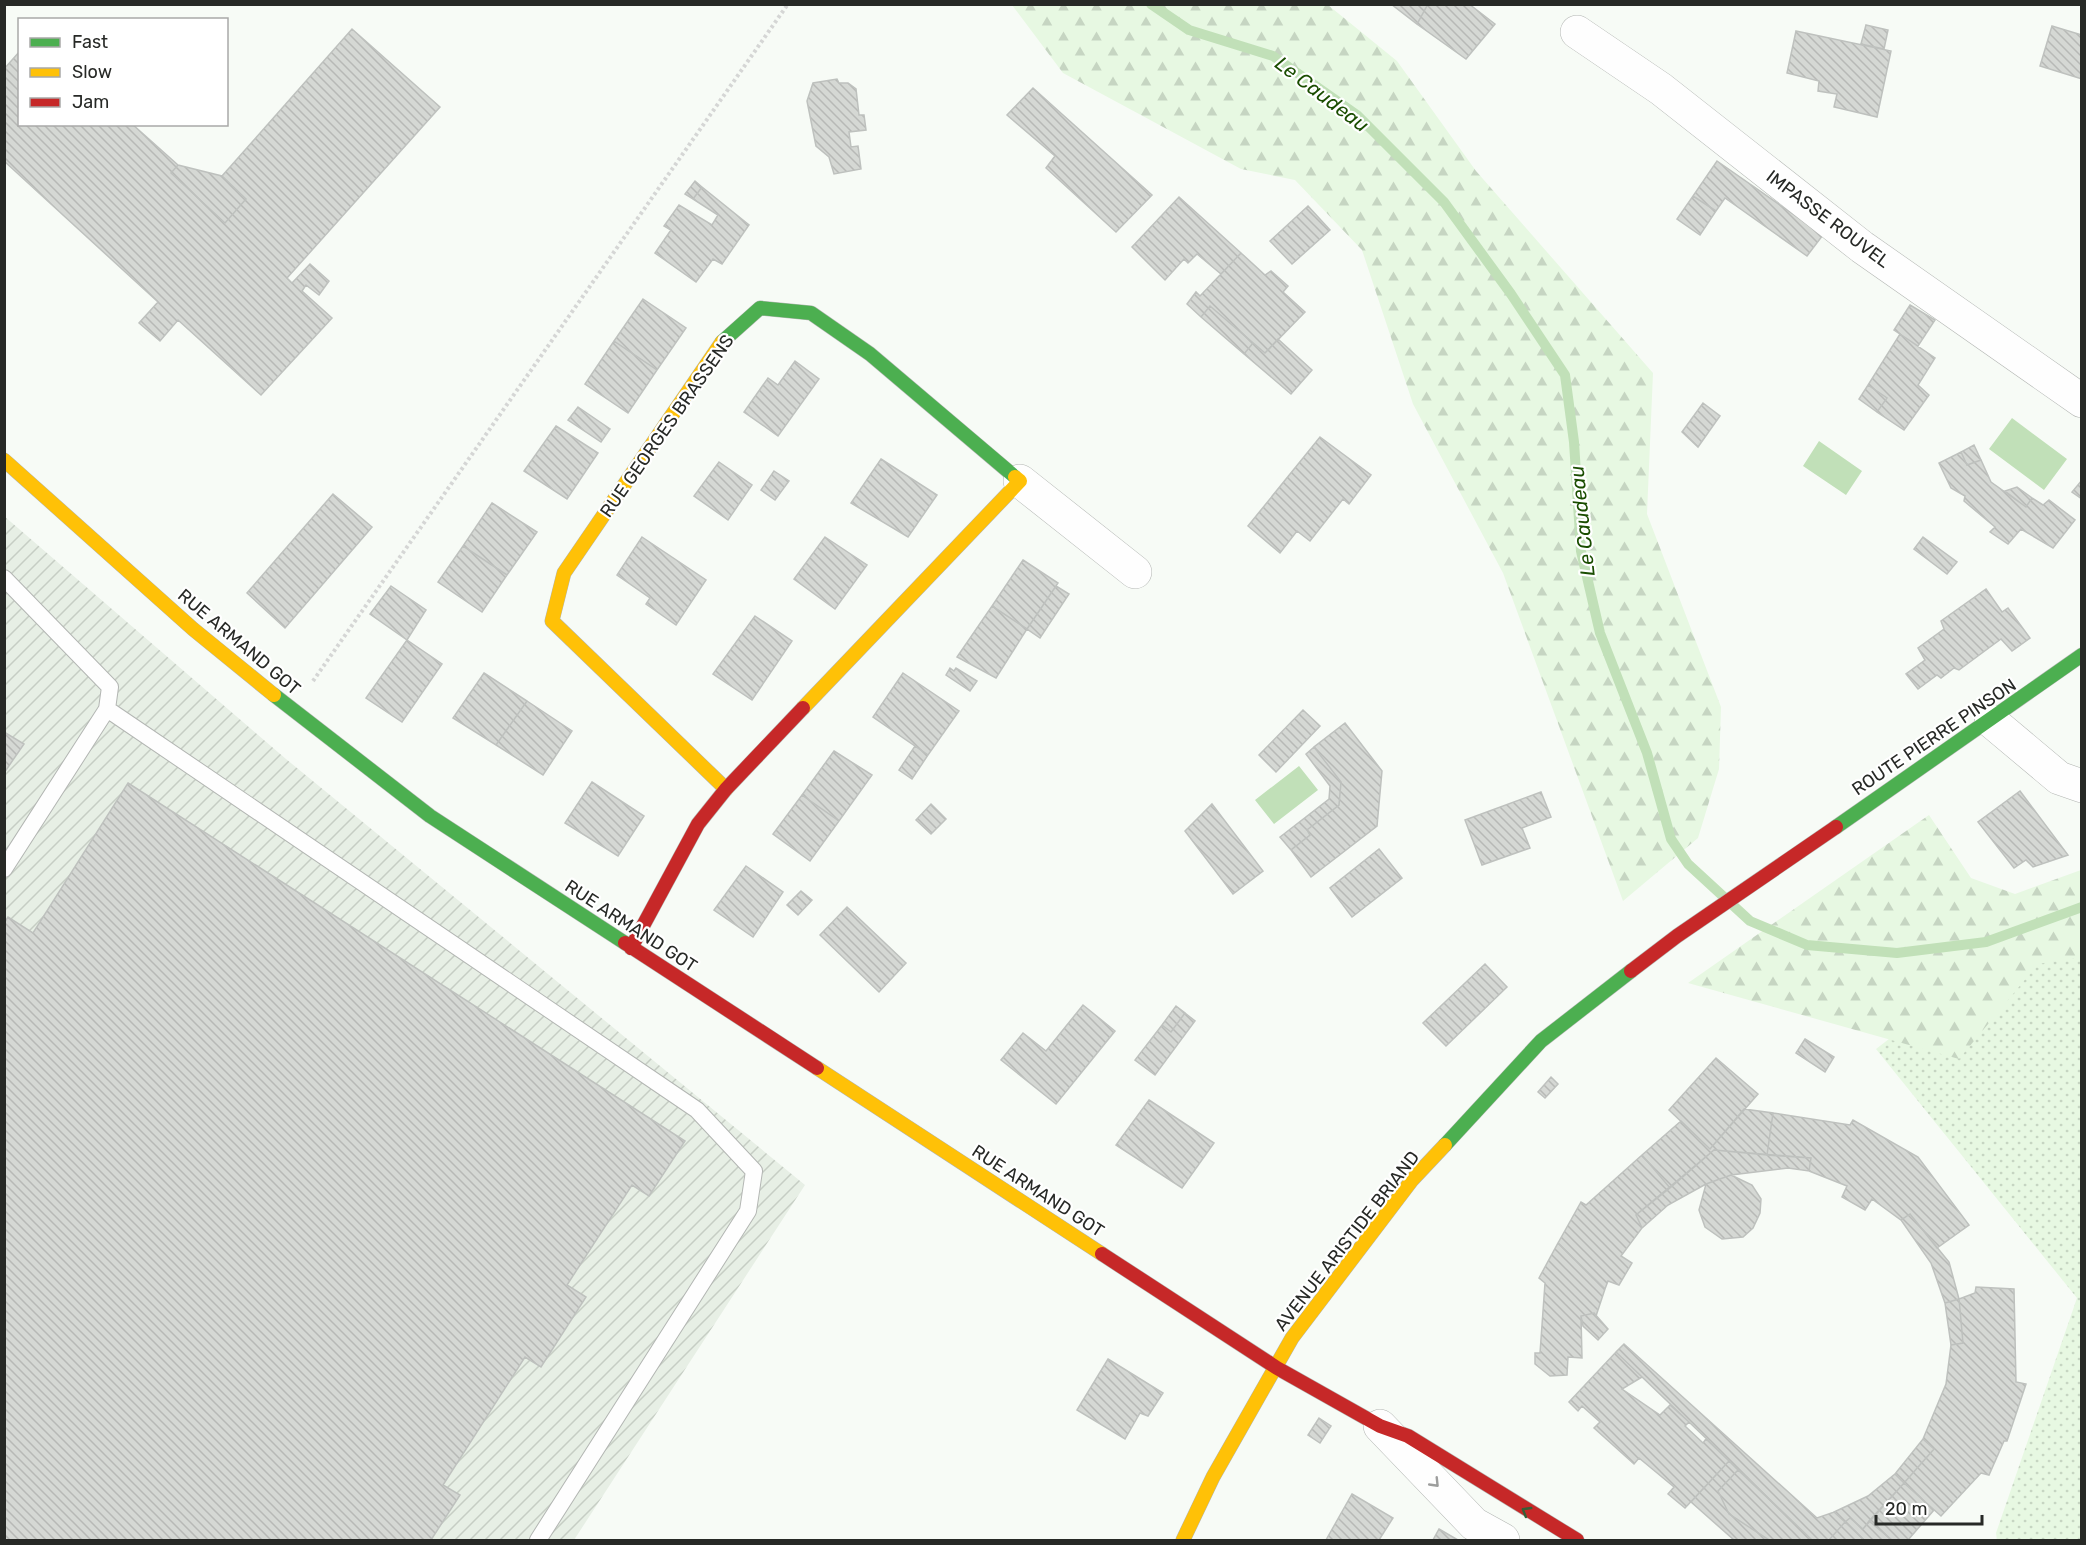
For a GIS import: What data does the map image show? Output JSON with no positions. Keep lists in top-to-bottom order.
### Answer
{
  "streets": {
    "street": [
      "IMPASSE ROUVEL",
      "RUE GEORGES BRASSENS",
      "RUE ARMAND GOT",
      "ROUTE PIERRE PINSON",
      "AVENUE ARISTIDE BRIAND"
    ]
  },
  "crossings": [
    ["RUE ARMAND GOT", "AVENUE ARISTIDE BRIAND"],
    ["ROUTE PIERRE PINSON", "AVENUE ARISTIDE BRIAND"]
  ],
  "water": ["Le Caudeau"],
  "legend": ["Fast", "Slow", "Jam"],
  "scale_bar": "20 m"
}
